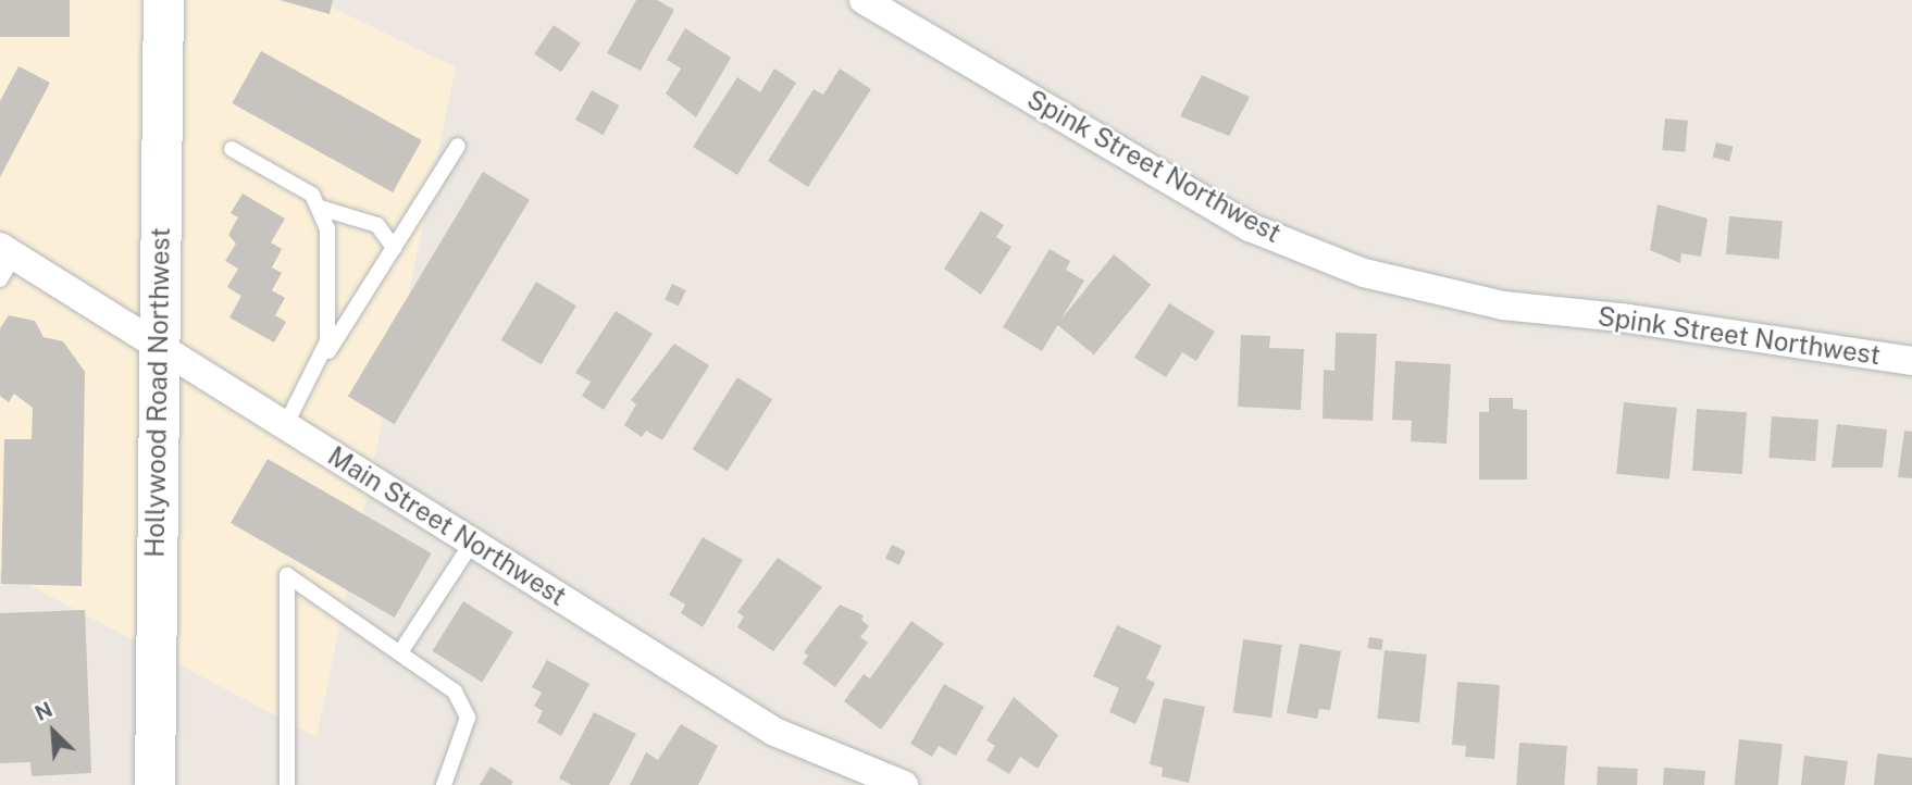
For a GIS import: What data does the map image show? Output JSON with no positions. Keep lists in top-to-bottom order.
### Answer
{
  "streets": {
    "street": ["Spink Street Northwest", "Hollywood Road Northwest", "Main Street Northwest"]
  },
  "crossings": [
    ["Hollywood Road Northwest", "Main Street Northwest"]
  ],
  "north": "top left"
}
